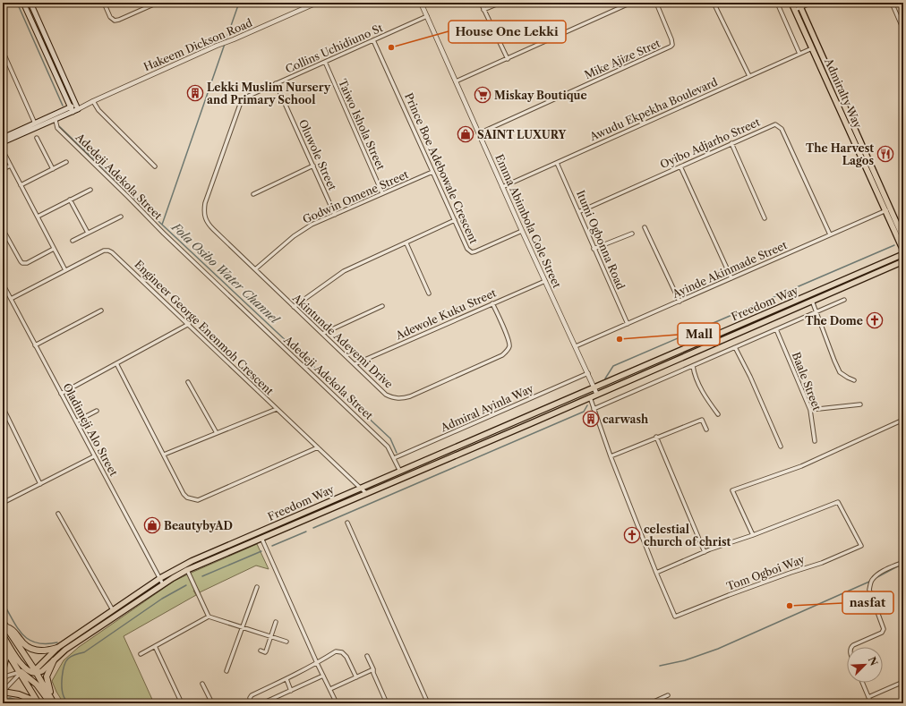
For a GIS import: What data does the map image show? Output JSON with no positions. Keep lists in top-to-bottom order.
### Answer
{
  "streets": {
    "main road": ["Hakeem Dickson Road", "Admiralty Way", "Freedom Way"],
    "street": [
      "Collins Uchidiuno St",
      "Mike Ajize Stret",
      "Awudu Ekpekha Boulevard",
      "Taiwo Ishola Street",
      "Oyibo Adjarho Street",
      "Oluwole Street",
      "Prince Boe Adebowale Crescent",
      "Adedeji Adekola Street",
      "Godwin Omene Street",
      "Emma Abimbola Cole Street",
      "Itumi Ogbonna Road",
      "Ayinde Akinmade Street",
      "Adewole Kuku Street",
      "Engineer George Enenmoh Crescent",
      "Akintunde Adeyemi Drive",
      "Baale Street",
      "Admiral Ayinla Way",
      "Oladimeji Alo Street",
      "Tom Ogboi Way"
    ]
  },
  "crossings": [
    ["Hakeem Dickson Road", "Adedeji Adekola Street"],
    ["Collins Uchidiuno St", "Taiwo Ishola Street"],
    ["Collins Uchidiuno St", "Oluwole Street"],
    ["Collins Uchidiuno St", "Prince Boe Adebowale Crescent"],
    ["Collins Uchidiuno St", "Emma Abimbola Cole Street"],
    ["Collins Uchidiuno St", "Akintunde Adeyemi Drive"],
    ["Mike Ajize Stret", "Emma Abimbola Cole Street"],
    ["Admiralty Way", "Awudu Ekpekha Boulevard"],
    ["Admiralty Way", "Ayinde Akinmade Street"],
    ["Awudu Ekpekha Boulevard", "Emma Abimbola Cole Street"],
    ["Awudu Ekpekha Boulevard", "Itumi Ogbonna Road"],
    ["Taiwo Ishola Street", "Godwin Omene Street"],
    ["Oyibo Adjarho Street", "Itumi Ogbonna Road"],
    ["Oyibo Adjarho Street", "Ayinde Akinmade Street"],
    ["Oluwole Street", "Godwin Omene Street"],
    ["Prince Boe Adebowale Crescent", "Godwin Omene Street"],
    ["Prince Boe Adebowale Crescent", "Emma Abimbola Cole Street"],
    ["Adedeji Adekola Street", "Freedom Way"],
    ["Adedeji Adekola Street", "Admiral Ayinla Way"],
    ["Godwin Omene Street", "Akintunde Adeyemi Drive"],
    ["Emma Abimbola Cole Street", "Ayinde Akinmade Street"],
    ["Emma Abimbola Cole Street", "Freedom Way"],
    ["Emma Abimbola Cole Street", "Adewole Kuku Street"],
    ["Emma Abimbola Cole Street", "Admiral Ayinla Way"],
    ["Itumi Ogbonna Road", "Ayinde Akinmade Street"],
    ["Freedom Way", "Engineer George Enenmoh Crescent"],
    ["Freedom Way", "Oladimeji Alo Street"],
    ["Adewole Kuku Street", "Akintunde Adeyemi Drive"],
    ["Engineer George Enenmoh Crescent", "Oladimeji Alo Street"]
  ],
  "water": ["Fola Osibo Water Channel"],
  "places": {
    "other": ["House One Lekki", "Mall", "nasfat"],
    "building": ["Lekki Muslim Nursery and Primary School", "carwash"],
    "supermarket": ["Miskay Boutique"],
    "shop": ["SAINT LUXURY", "BeautybyAD"],
    "restaurant": ["The Harvest Lagos"],
    "church": ["The Dome", "celestial church of christ"]
  },
  "north": "top right"
}
